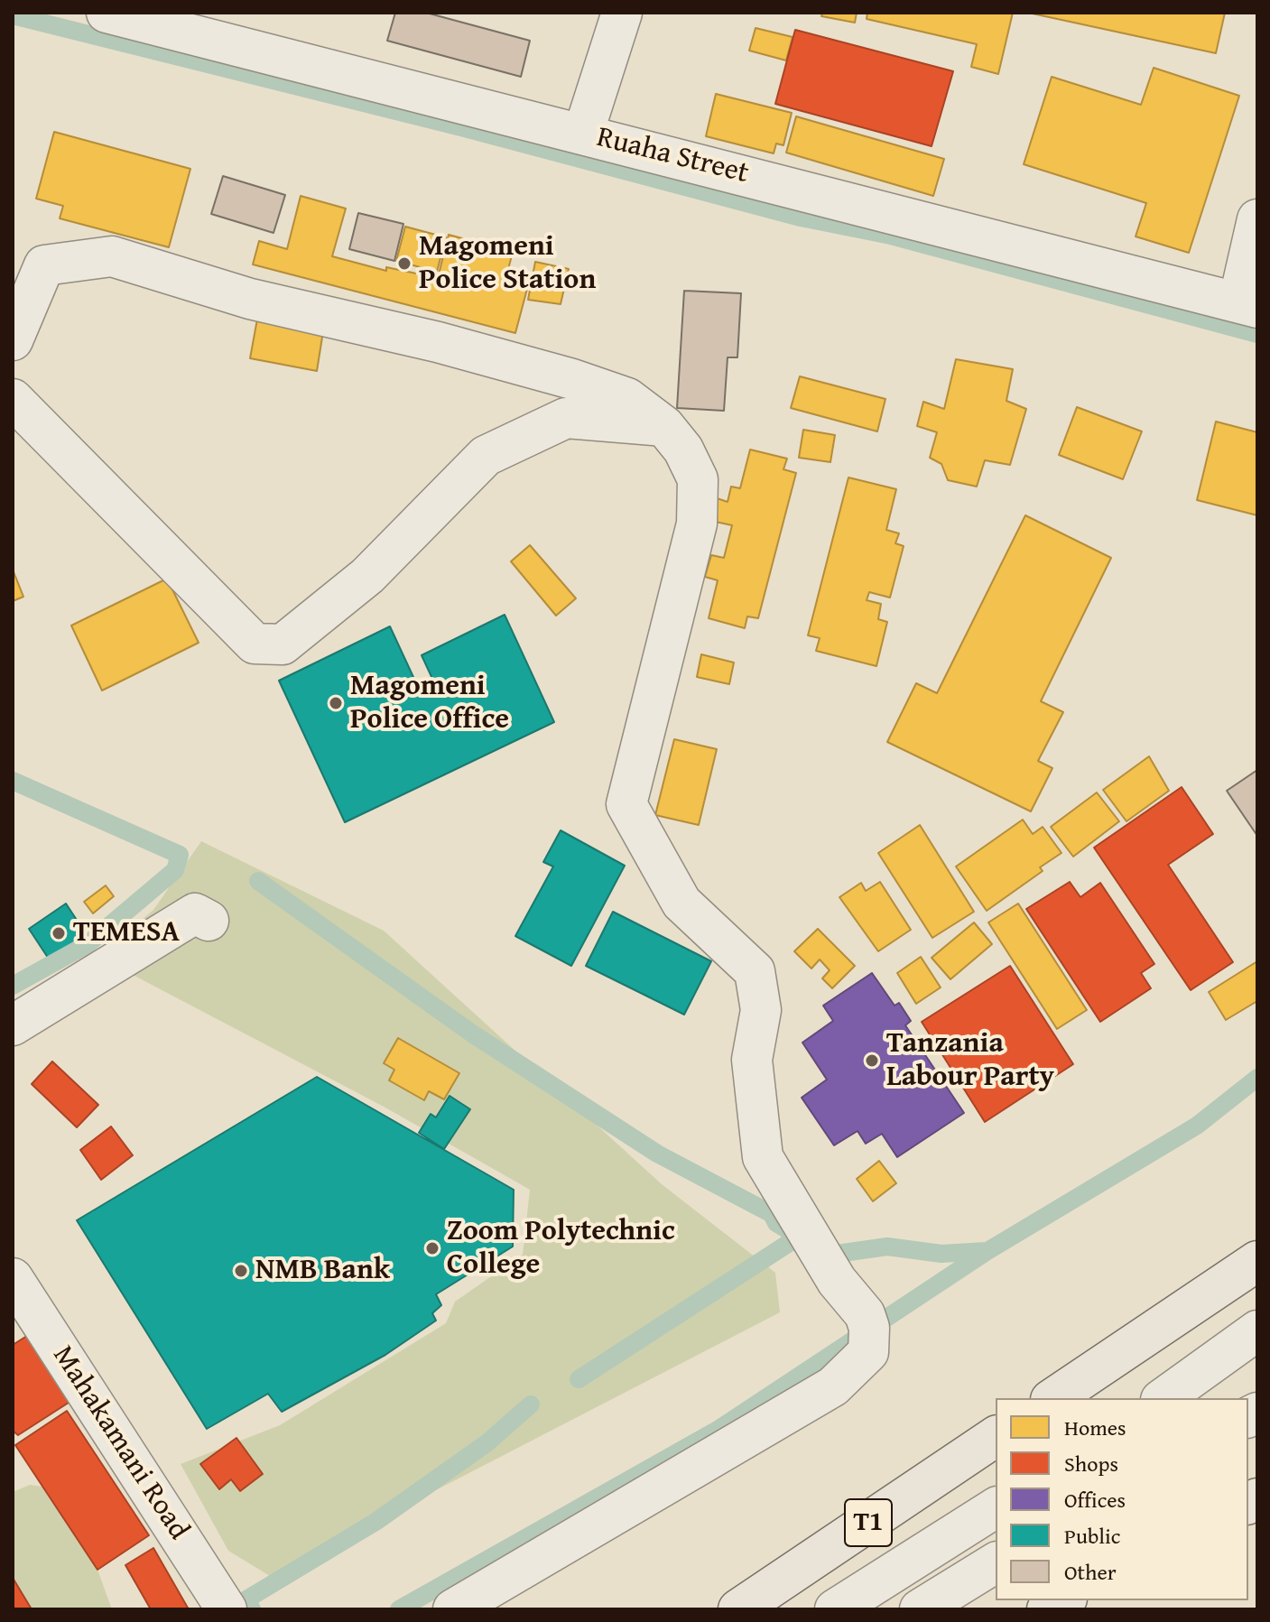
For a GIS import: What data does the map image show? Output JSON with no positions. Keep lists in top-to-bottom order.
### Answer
{
  "streets": {
    "highway": ["T1"],
    "street": ["Ruaha Street", "Mahakamani Road"]
  },
  "places": [
    "Magomeni Police Station",
    "Magomeni Police Office",
    "TEMESA",
    "Tanzania Labour Party",
    "Zoom Polytechnic College",
    "NMB Bank"
  ],
  "legend": [
    "Homes",
    "Shops",
    "Offices",
    "Public",
    "Other"
  ]
}
